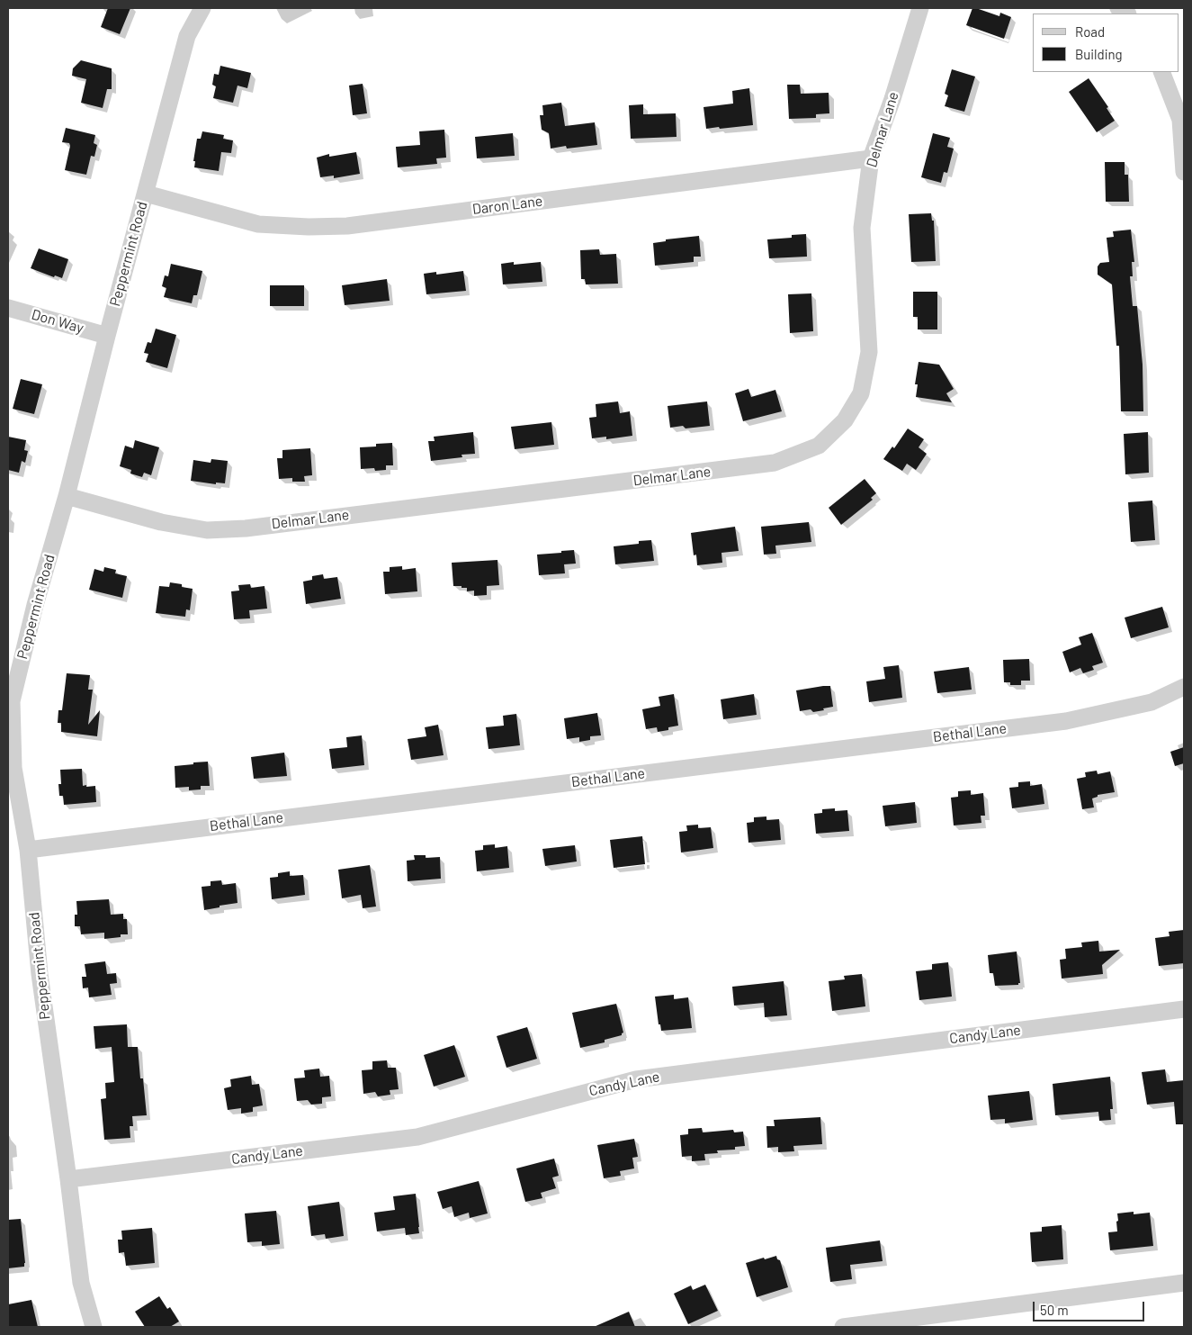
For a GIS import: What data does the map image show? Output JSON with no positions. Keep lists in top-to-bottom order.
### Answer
{
  "streets": {
    "street": [
      "Delmar Lane",
      "Daron Lane",
      "Peppermint Road",
      "Don Way",
      "Bethal Lane",
      "Candy Lane"
    ]
  },
  "crossings": [
    ["Delmar Lane", "Daron Lane"],
    ["Delmar Lane", "Peppermint Road"],
    ["Daron Lane", "Peppermint Road"],
    ["Peppermint Road", "Don Way"],
    ["Peppermint Road", "Bethal Lane"],
    ["Peppermint Road", "Candy Lane"]
  ],
  "legend": ["Road", "Building"],
  "scale_bar": "50 m"
}
